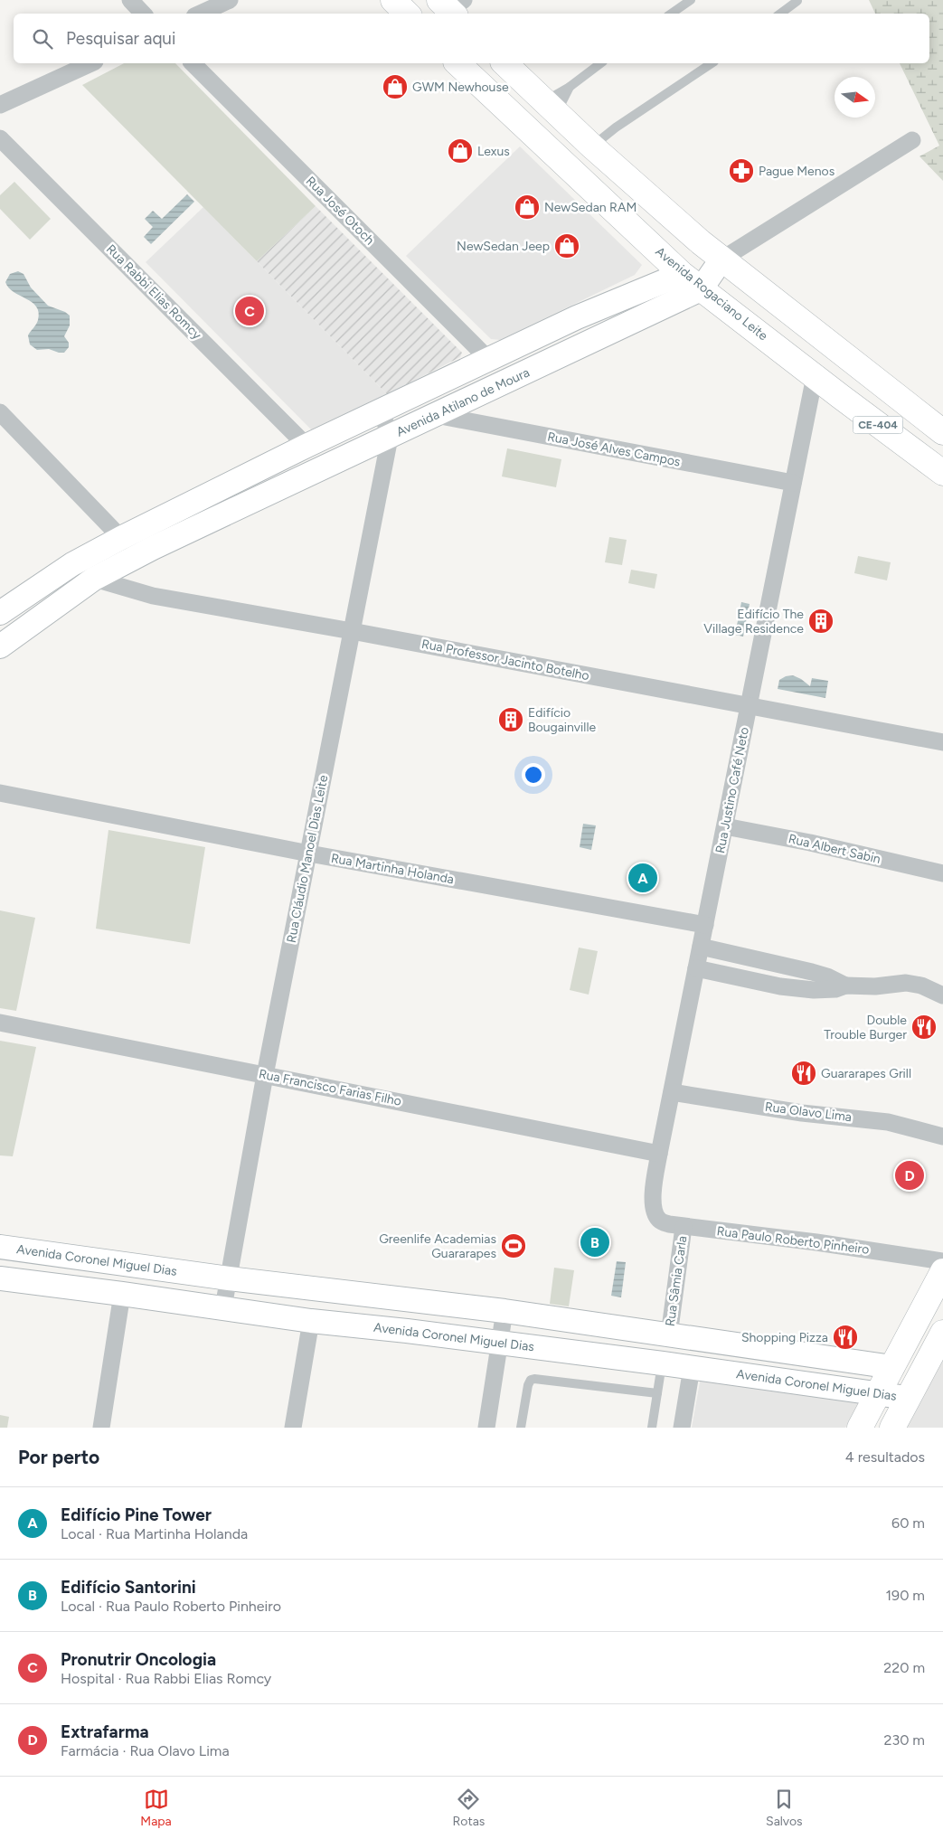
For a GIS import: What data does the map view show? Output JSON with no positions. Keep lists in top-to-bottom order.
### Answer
{
  "streets": {
    "main road": [
      "Avenida Rogaciano Leite",
      "Avenida Atilano de Moura",
      "CE-404",
      "Avenida Coronel Miguel Dias"
    ],
    "street": [
      "Rua José Otoch",
      "Rua Rabbi Elias Romcy",
      "Rua José Alves Campos",
      "Rua Professor Jacinto Botelho",
      "Rua Justino Café Neto",
      "Rua Albert Sabin",
      "Rua Cláudio Manoel Dias Leite",
      "Rua Martinha Holanda",
      "Rua Francisco Farias Filho",
      "Rua Olavo Lima",
      "Rua Paulo Roberto Pinheiro",
      "Rua Sâmia Carla"
    ]
  },
  "crossings": [
    ["Avenida Rogaciano Leite", "Avenida Atilano de Moura"],
    ["Avenida Rogaciano Leite", "Rua Justino Café Neto"],
    ["Avenida Atilano de Moura", "CE-404"],
    ["Avenida Atilano de Moura", "Rua José Alves Campos"],
    ["Avenida Atilano de Moura", "Rua Professor Jacinto Botelho"],
    ["Avenida Atilano de Moura", "Rua Cláudio Manoel Dias Leite"],
    ["Rua José Alves Campos", "Rua Justino Café Neto"],
    ["Rua Professor Jacinto Botelho", "Rua Justino Café Neto"],
    ["Rua Professor Jacinto Botelho", "Rua Cláudio Manoel Dias Leite"],
    ["Rua Justino Café Neto", "Rua Albert Sabin"],
    ["Rua Justino Café Neto", "Rua Martinha Holanda"],
    ["Rua Justino Café Neto", "Rua Francisco Farias Filho"],
    ["Rua Justino Café Neto", "Rua Olavo Lima"],
    ["Rua Justino Café Neto", "Rua Paulo Roberto Pinheiro"],
    ["Rua Cláudio Manoel Dias Leite", "Rua Martinha Holanda"],
    ["Rua Cláudio Manoel Dias Leite", "Rua Francisco Farias Filho"],
    ["Rua Cláudio Manoel Dias Leite", "Avenida Coronel Miguel Dias"],
    ["Rua Paulo Roberto Pinheiro", "Rua Sâmia Carla"],
    ["Avenida Coronel Miguel Dias", "Rua Sâmia Carla"]
  ],
  "places": {
    "shop": [
      "GWM Newhouse",
      "Lexus",
      "NewSedan RAM",
      "NewSedan Jeep"
    ],
    "pharmacy": ["Pague Menos"],
    "building": ["Edifício The Village Residence", "Edifício Bougainville"],
    "restaurant": ["Double Trouble Burger", "Guararapes Grill", "Shopping Pizza"],
    "sports": ["Greenlife Academias Guararapes"]
  },
  "north": "right",
  "page": {
    "search": "Pesquisar aqui",
    "pins": [
      "C",
      "A",
      "D",
      "B"
    ],
    "heading": ["Por perto", "4 resultados"],
    "list": [
      {
        "mark": "A",
        "name": "Edifício Pine Tower",
        "note": "Local · Rua Martinha Holanda",
        "value": "60 m"
      },
      {
        "mark": "B",
        "name": "Edifício Santorini",
        "note": "Local · Rua Paulo Roberto Pinheiro",
        "value": "190 m"
      },
      {
        "mark": "C",
        "name": "Pronutrir Oncologia",
        "note": "Hospital · Rua Rabbi Elias Romcy",
        "value": "220 m"
      },
      {
        "mark": "D",
        "name": "Extrafarma",
        "note": "Farmácia · Rua Olavo Lima",
        "value": "230 m"
      }
    ],
    "nav": ["Mapa", "Rotas", "Salvos"]
  }
}
